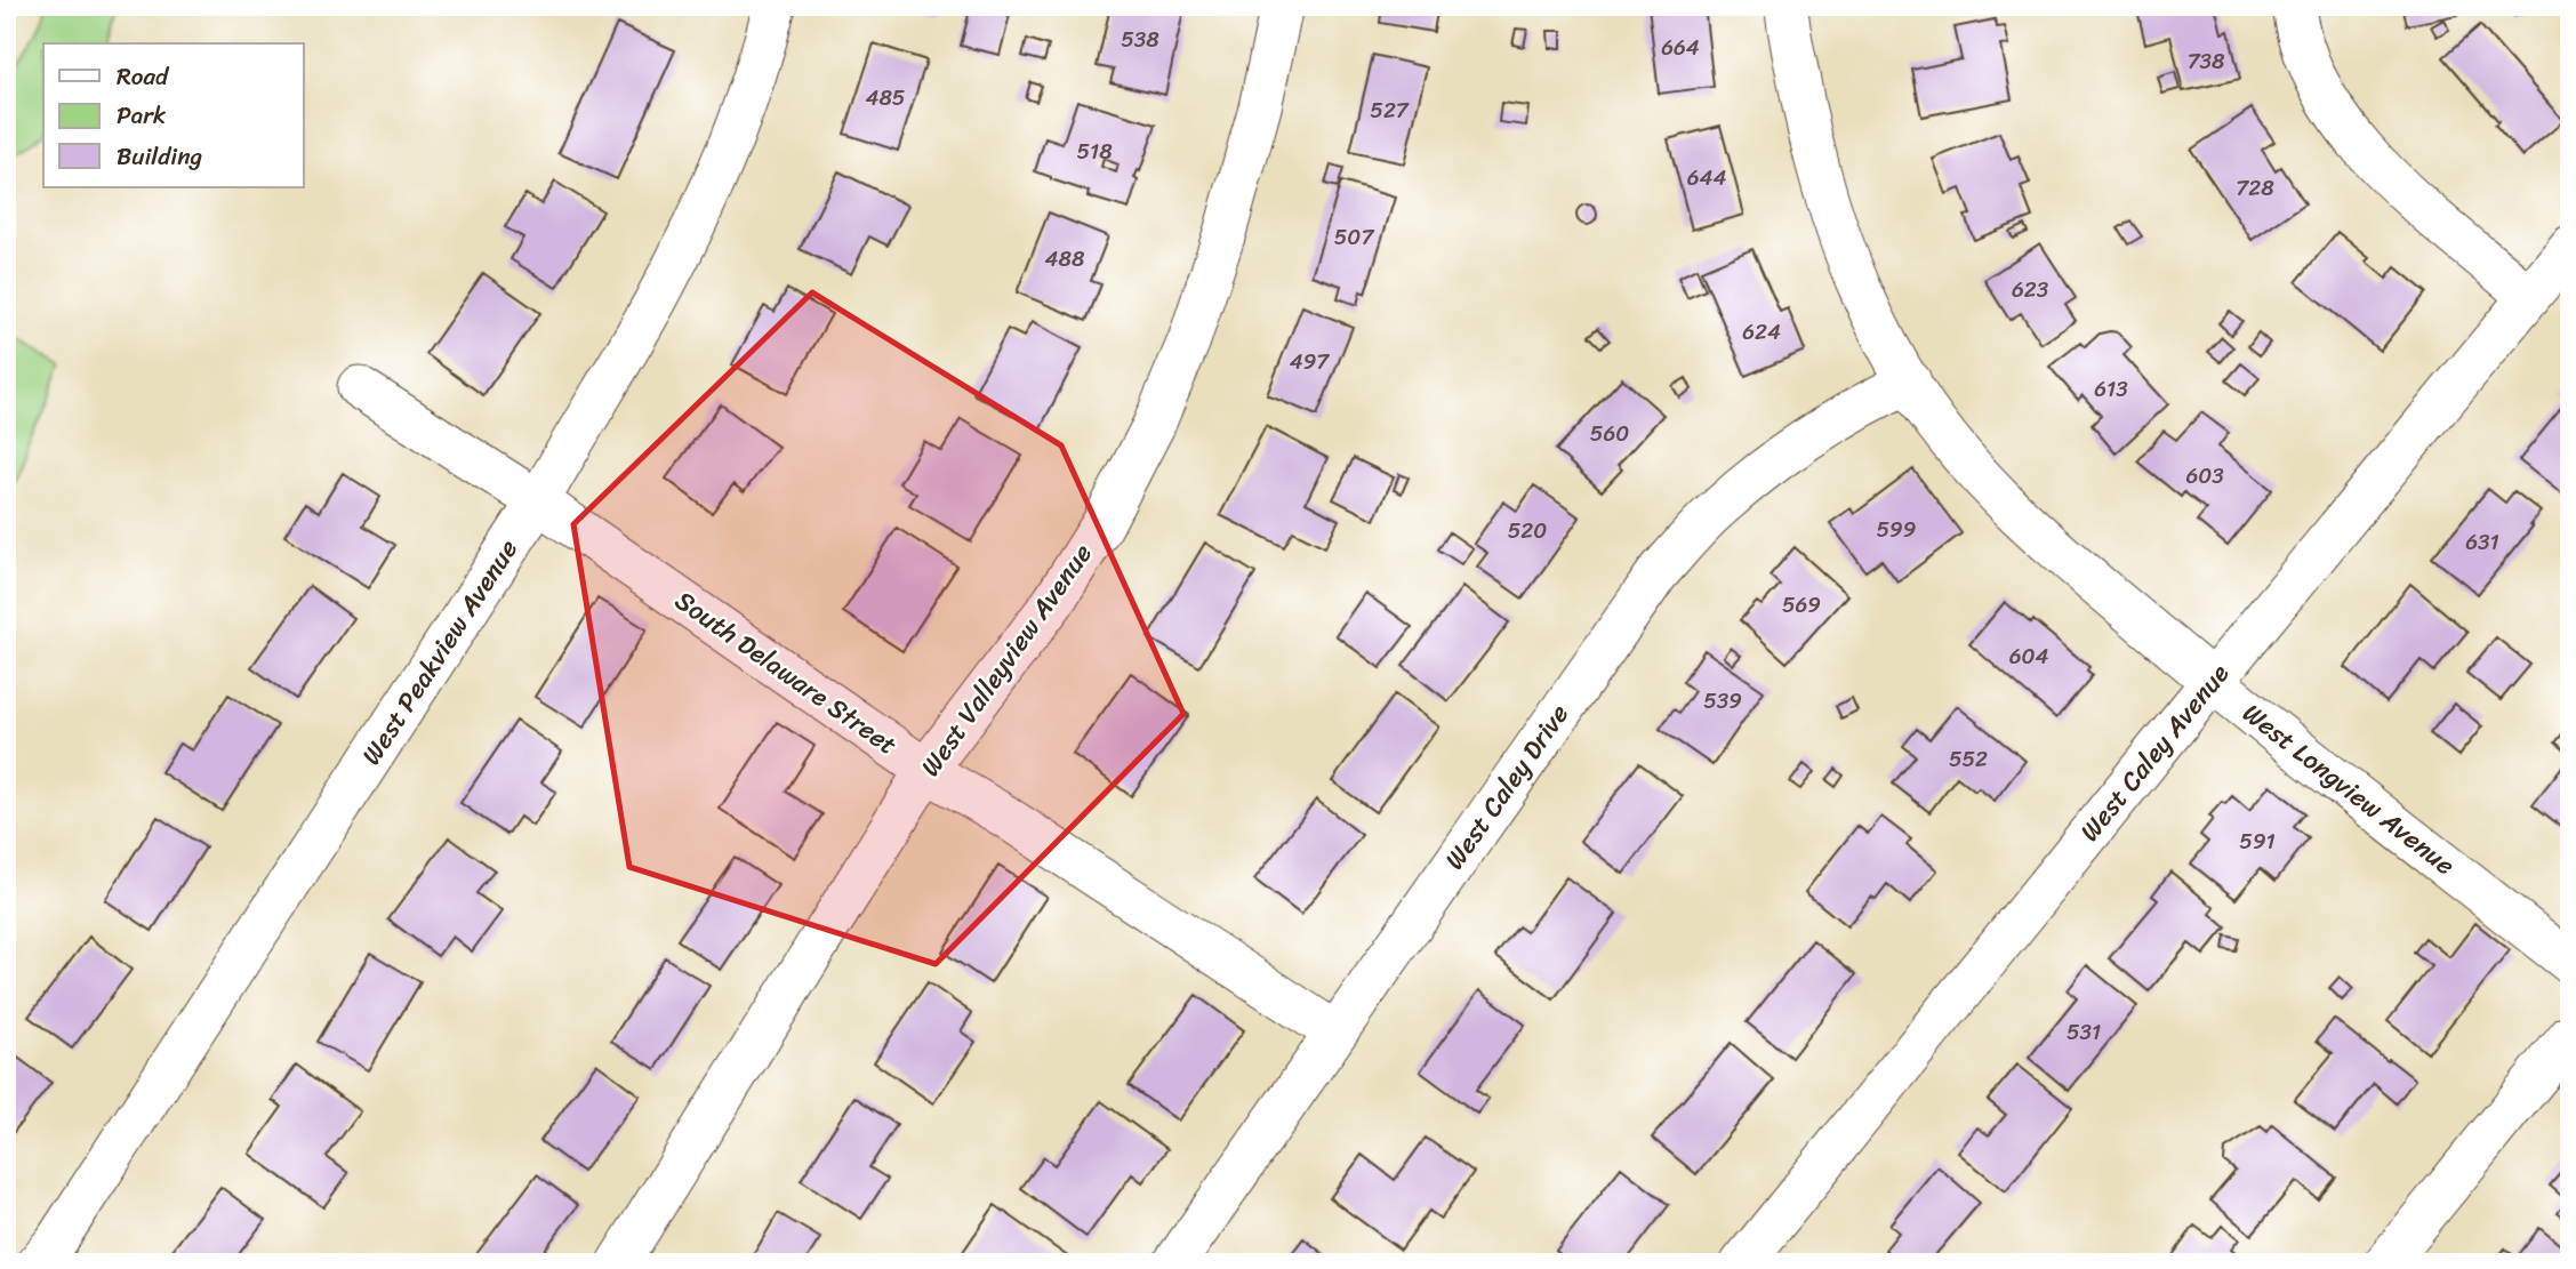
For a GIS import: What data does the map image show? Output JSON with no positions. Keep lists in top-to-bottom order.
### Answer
{
  "streets": {
    "street": [
      "West Peakview Avenue",
      "West Valleyview Avenue",
      "South Delaware Street",
      "West Caley Avenue",
      "West Caley Drive",
      "West Longview Avenue"
    ]
  },
  "crossings": [
    ["West Peakview Avenue", "South Delaware Street"],
    ["West Valleyview Avenue", "South Delaware Street"],
    ["South Delaware Street", "West Caley Drive"],
    ["West Caley Avenue", "West Longview Avenue"],
    ["West Caley Drive", "West Longview Avenue"]
  ],
  "house_numbers": [
    "538",
    "664",
    "738",
    "485",
    "527",
    "518",
    "644",
    "728",
    "507",
    "488",
    "623",
    "624",
    "497",
    "613",
    "560",
    "603",
    "599",
    "520",
    "631",
    "569",
    "604",
    "539",
    "552",
    "591",
    "531"
  ],
  "legend": ["Road", "Park", "Building"]
}
